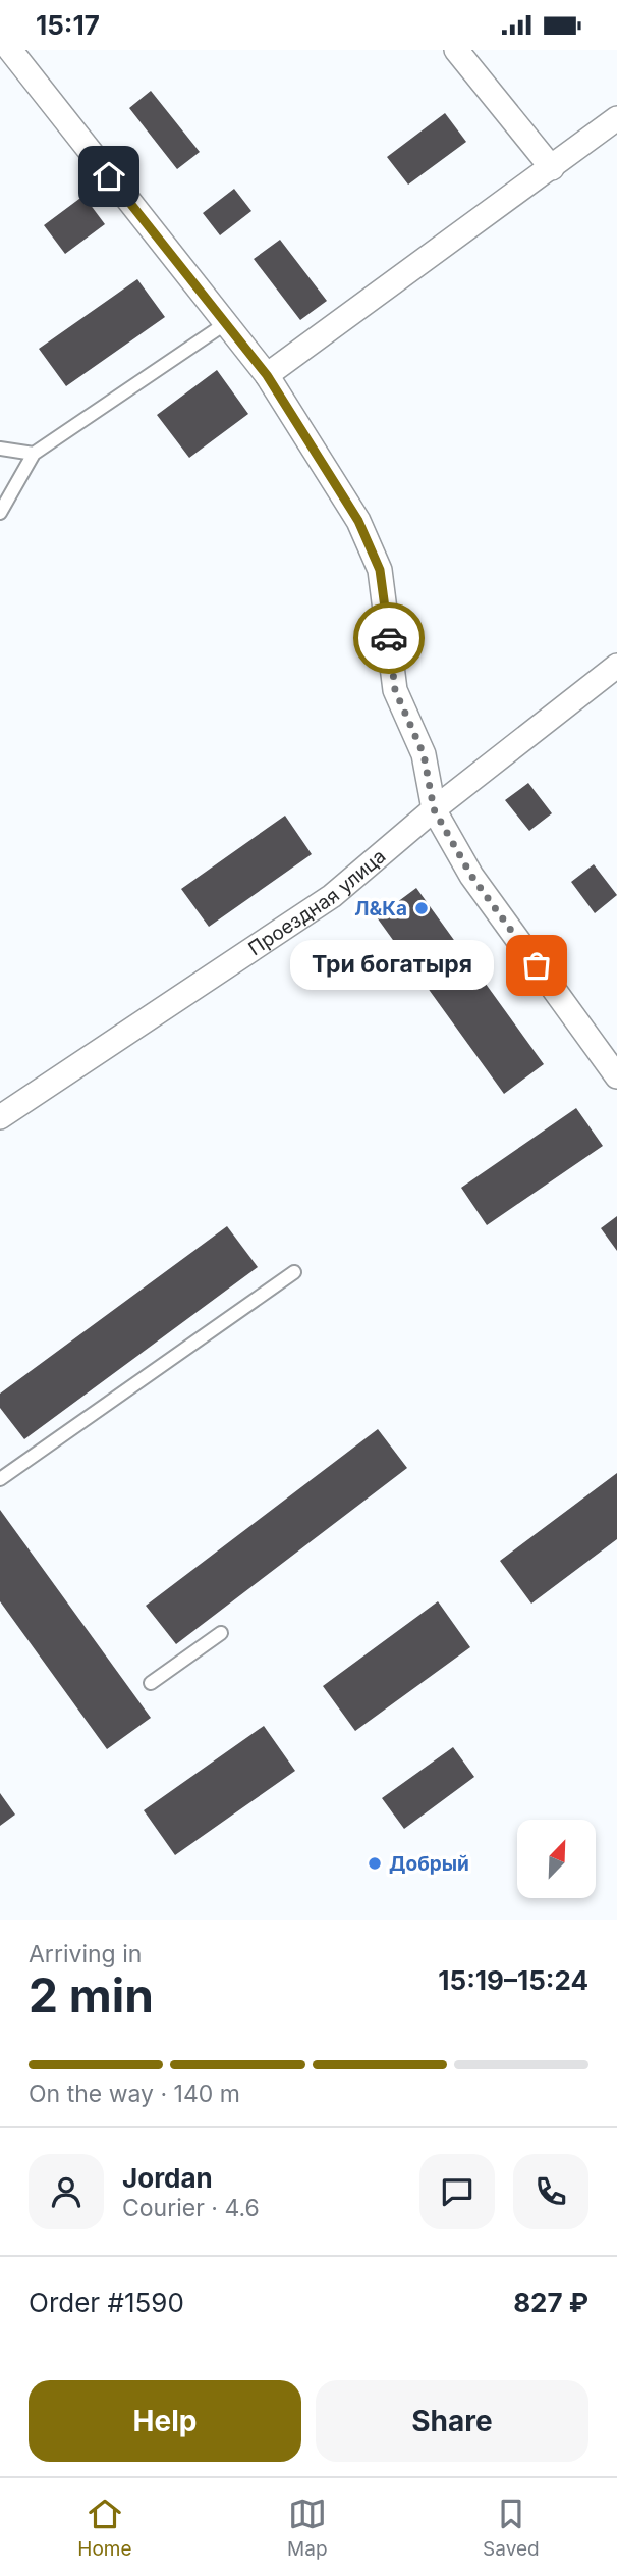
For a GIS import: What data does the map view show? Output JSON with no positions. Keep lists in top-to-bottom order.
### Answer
{
  "streets": {
    "street": ["Проездная улица"]
  },
  "places": ["Л&Ка", "Три богатыря", "Добрый"],
  "north": "top right",
  "page": {
    "status": "15:17",
    "bubble": "Три богатыря",
    "heading": ["2 min", "Arriving in", "15:19–15:24"],
    "panel": [
      "Jordan",
      "Courier · 4.6",
      "Order #1590",
      "827 ₽"
    ],
    "bar": "On the way · 140 m",
    "buttons": ["Help", "Share"],
    "tabs": ["Home", "Map", "Saved"]
  }
}
